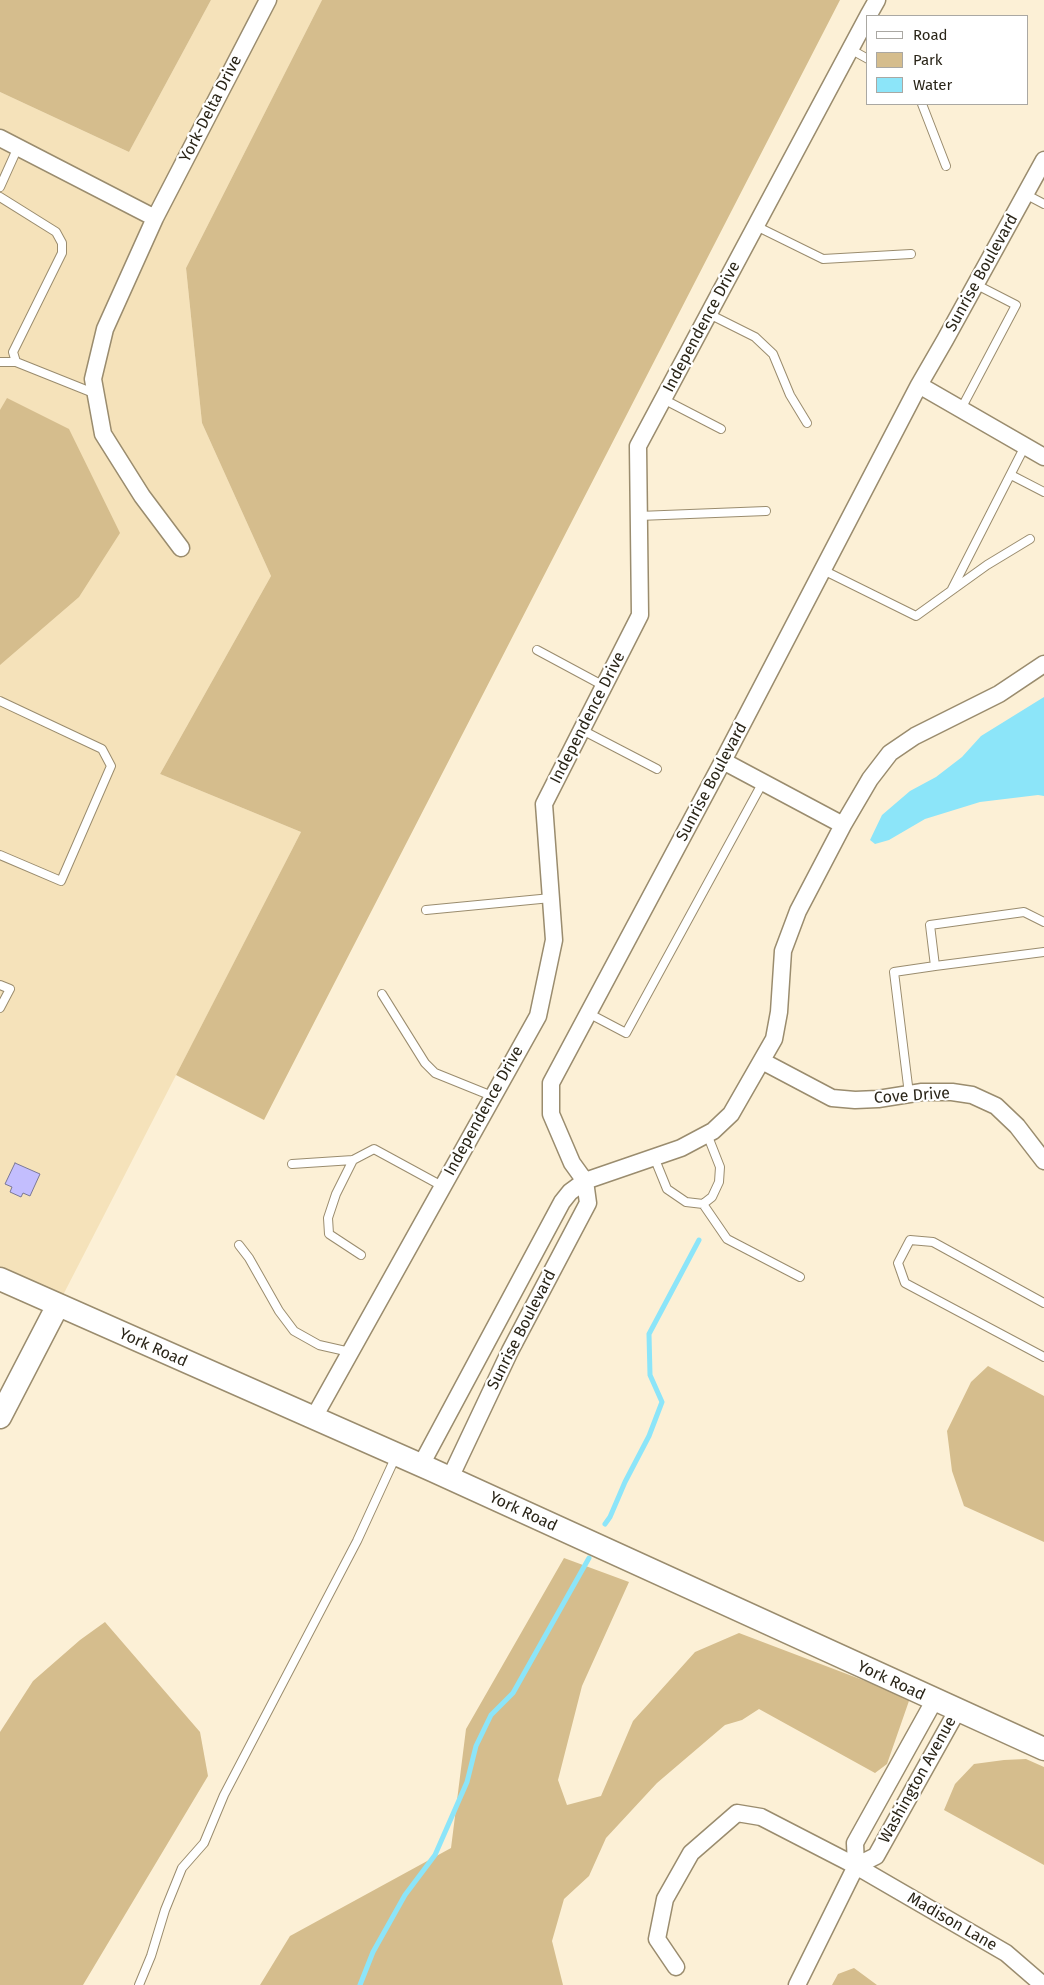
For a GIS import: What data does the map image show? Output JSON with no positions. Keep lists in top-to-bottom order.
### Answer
{
  "streets": {
    "street": [
      "York-Delta Drive",
      "Sunrise Boulevard",
      "Independence Drive",
      "Cove Drive",
      "York Road",
      "Washington Avenue",
      "Madison Lane"
    ]
  },
  "crossings": [
    ["Sunrise Boulevard", "Cove Drive"],
    ["Sunrise Boulevard", "York Road"],
    ["Independence Drive", "York Road"],
    ["York Road", "Washington Avenue"],
    ["Washington Avenue", "Madison Lane"]
  ],
  "legend": ["Road", "Park", "Water"]
}
